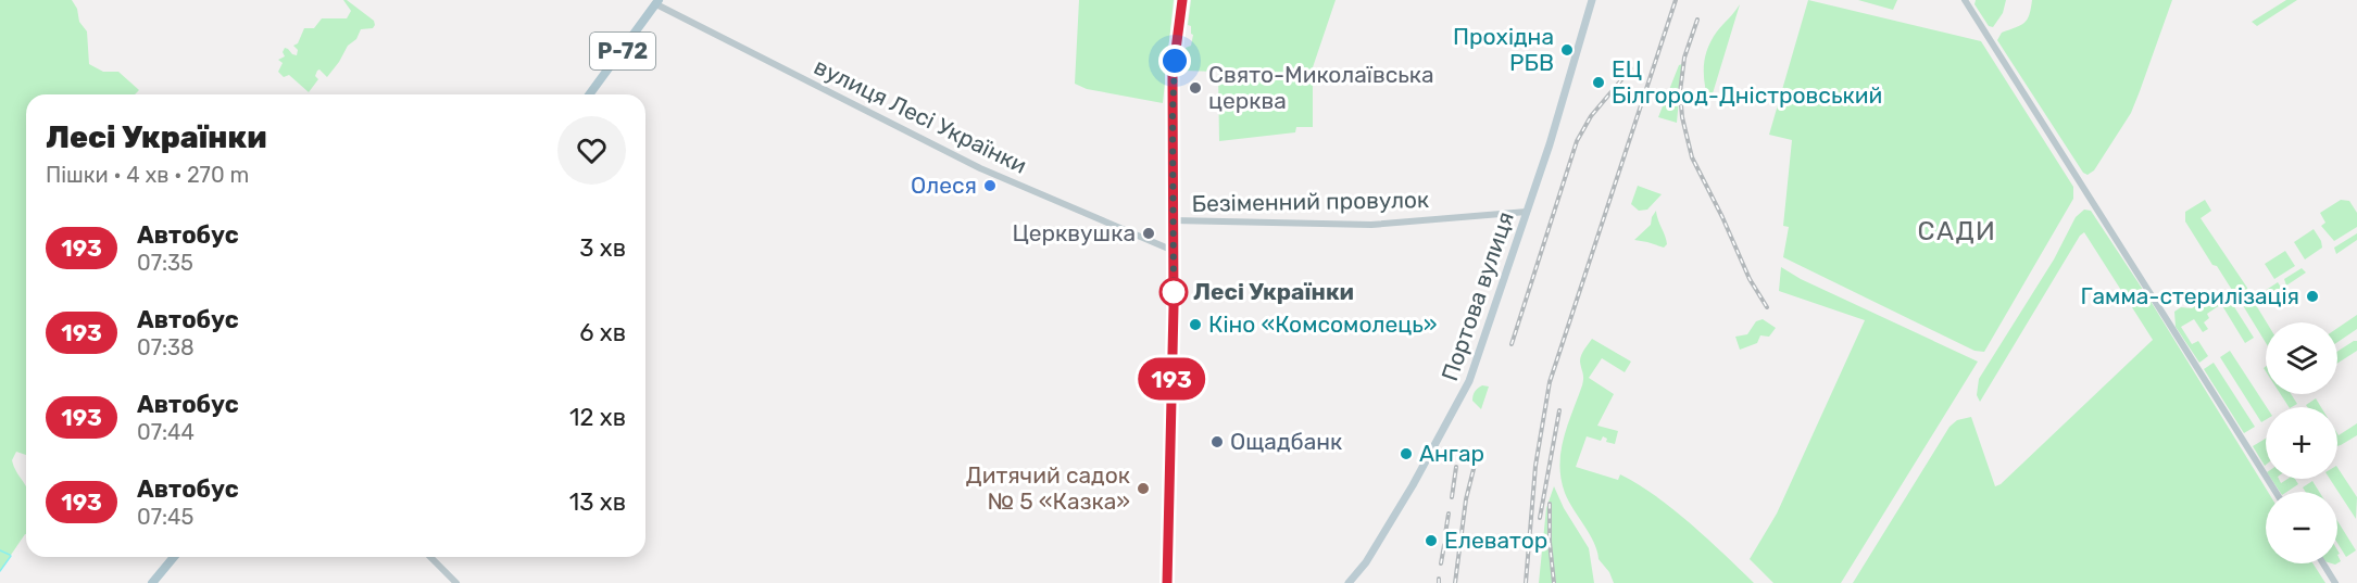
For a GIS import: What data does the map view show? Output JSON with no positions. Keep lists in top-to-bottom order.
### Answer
{
  "streets": {
    "main road": ["Р-72", "Портова вулиця"],
    "street": ["вулиця Лесі Українки", "Безіменний провулок"]
  },
  "crossings": [
    ["Р-72", "вулиця Лесі Українки"],
    ["Безіменний провулок", "Портова вулиця"]
  ],
  "districts": ["САДИ"],
  "places": [
    "Прохідна РБВ",
    "ЕЦ Білгород-Дністровський",
    "Свято-Миколаївська церква",
    "Олеся",
    "Церквушка",
    "Лесі Українки",
    "Гамма-стерилізація",
    "Кіно «Комсомолець»",
    "Ощадбанк",
    "Ангар",
    "Дитячий садок № 5 «Казка»",
    "Елеватор"
  ],
  "lines": ["bus line 193"],
  "page": {
    "on_map": "193",
    "heading": ["Лесі Українки", "Пішки · 4 хв · 270 m"],
    "list": [
      {
        "mark": "193",
        "name": "Автобус",
        "note": "07:35",
        "value": "3 хв"
      },
      {
        "mark": "193",
        "name": "Автобус",
        "note": "07:38",
        "value": "6 хв"
      },
      {
        "mark": "193",
        "name": "Автобус",
        "note": "07:44",
        "value": "12 хв"
      },
      {
        "mark": "193",
        "name": "Автобус",
        "note": "07:45",
        "value": "13 хв"
      }
    ],
    "map_buttons": ["+", "−"]
  }
}
